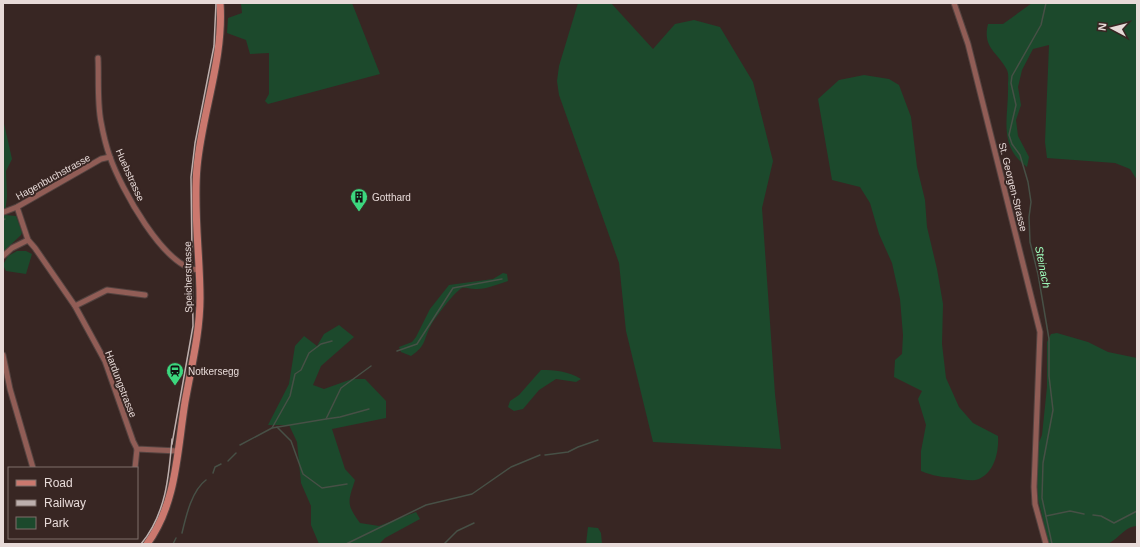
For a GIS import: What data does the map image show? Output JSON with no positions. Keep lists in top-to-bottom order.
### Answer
{
  "streets": {
    "main road": ["Speicherstrasse"],
    "street": [
      "Huebstrasse",
      "Hagenbuchstrasse",
      "St. Georgen-Strasse",
      "Hardungstrasse"
    ]
  },
  "crossings": [
    ["Huebstrasse", "Hagenbuchstrasse"],
    ["Huebstrasse", "Speicherstrasse"],
    ["Hagenbuchstrasse", "Hardungstrasse"]
  ],
  "water": ["Steinach"],
  "places": {
    "building": ["Gotthard"],
    "station": ["Notkersegg"]
  },
  "legend": ["Road", "Railway", "Park"],
  "north": "left"
}
